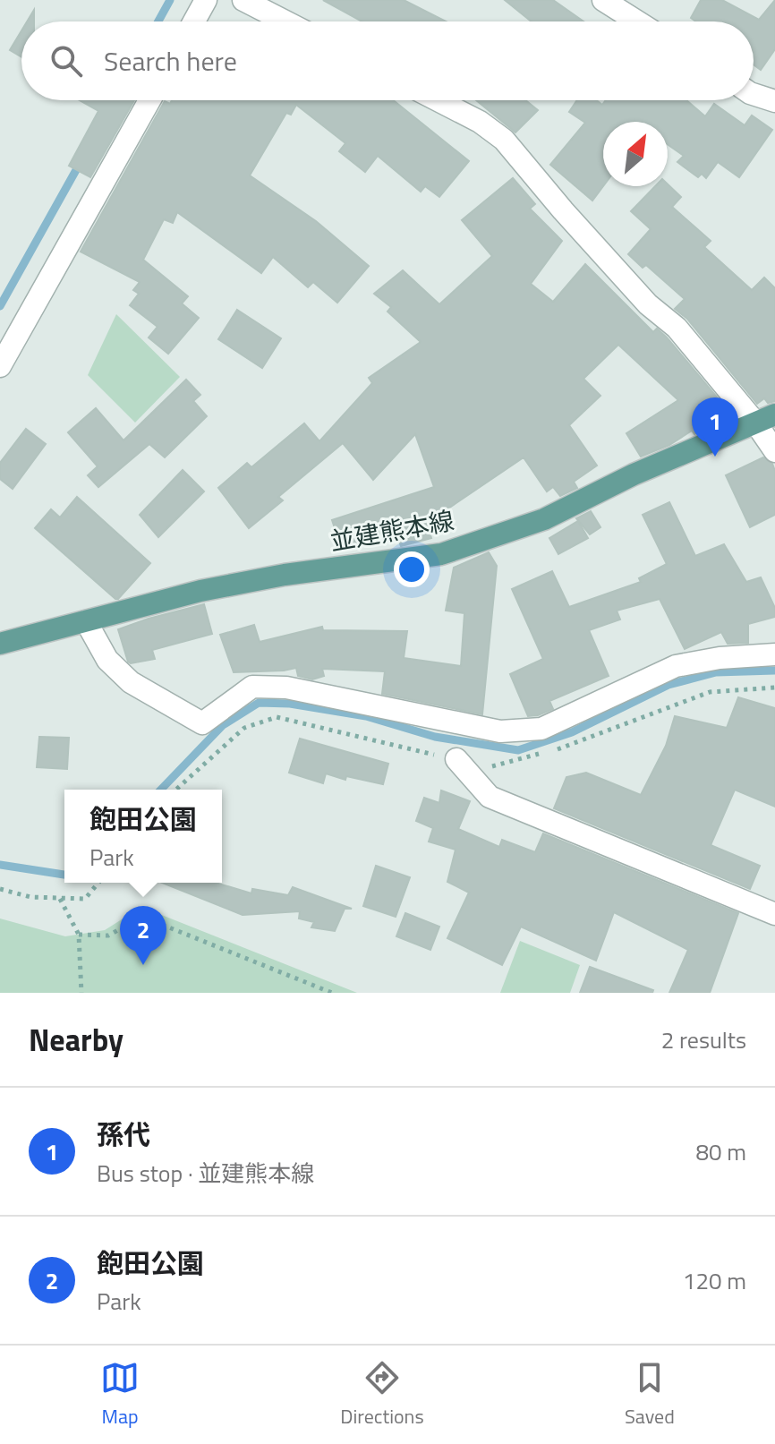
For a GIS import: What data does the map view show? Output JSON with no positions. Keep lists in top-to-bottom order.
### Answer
{
  "streets": {
    "main road": ["並建熊本線"]
  },
  "north": "top right",
  "page": {
    "search": "Search here",
    "pins": ["1", "2"],
    "popup": ["飽田公園", "Park"],
    "heading": ["Nearby", "2 results"],
    "list": [
      {
        "mark": "1",
        "name": "孫代",
        "note": "Bus stop · 並建熊本線",
        "value": "80 m"
      },
      {
        "mark": "2",
        "name": "飽田公園",
        "note": "Park",
        "value": "120 m"
      }
    ],
    "nav": ["Map", "Directions", "Saved"]
  }
}
